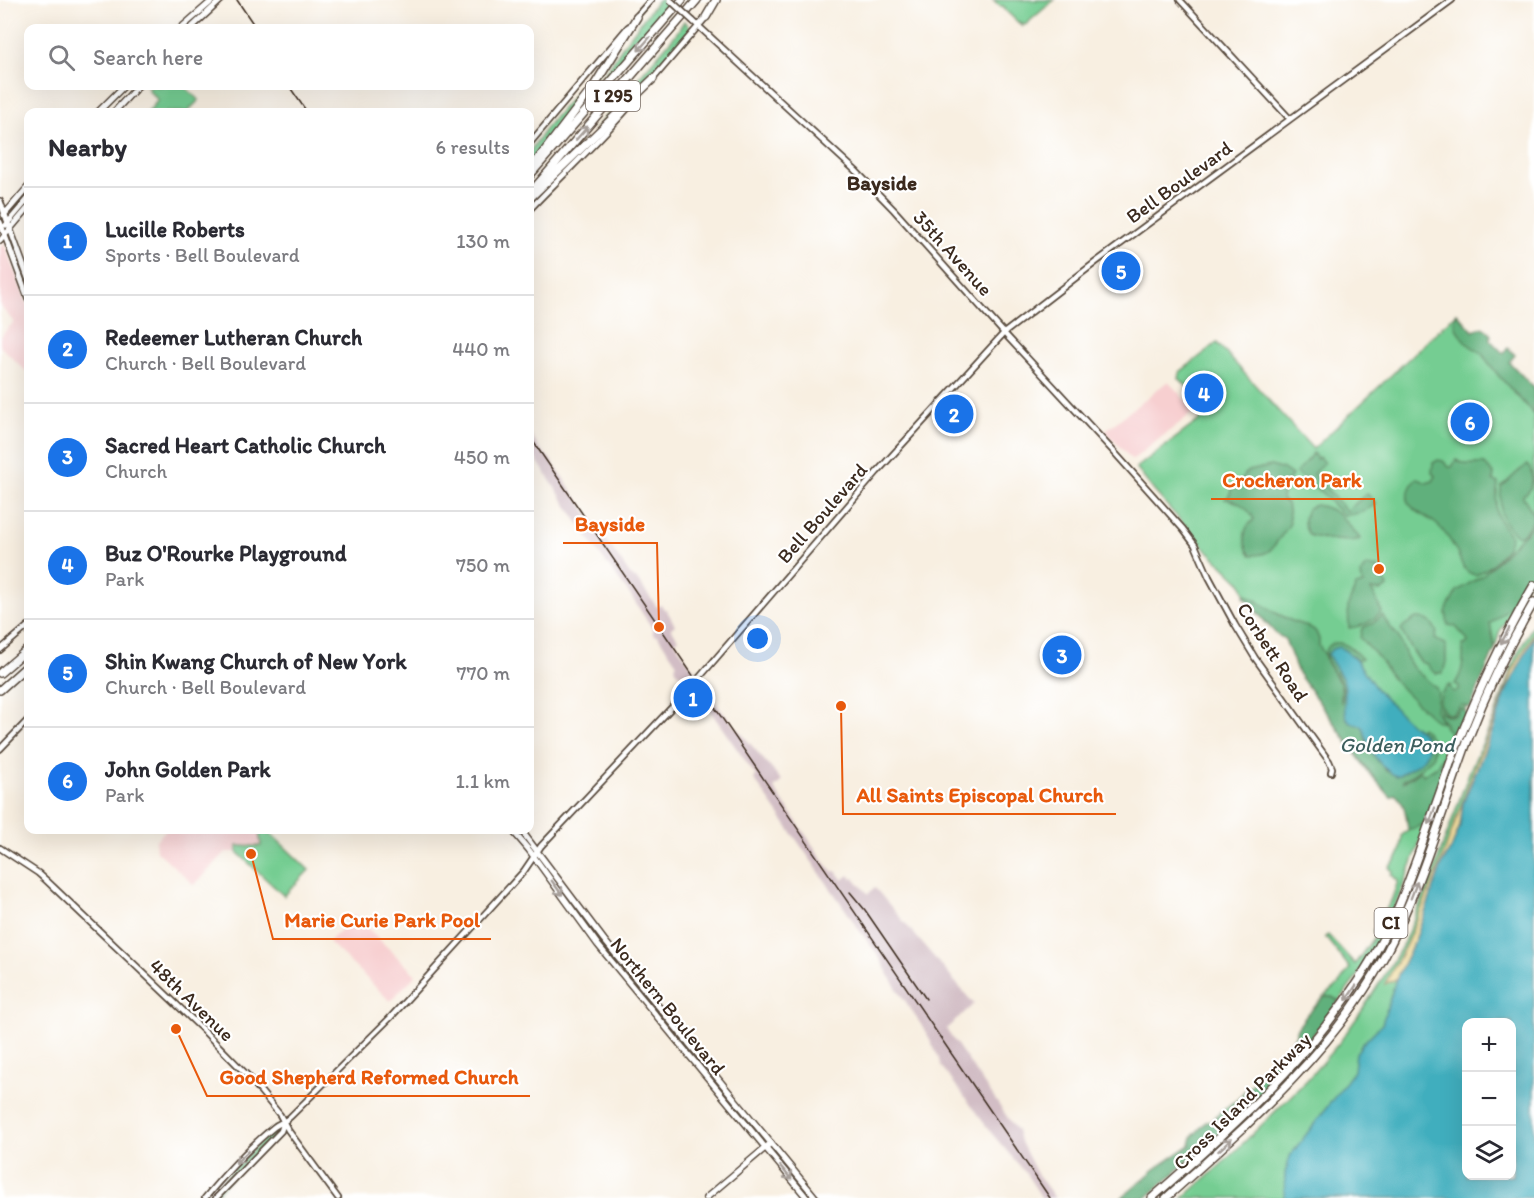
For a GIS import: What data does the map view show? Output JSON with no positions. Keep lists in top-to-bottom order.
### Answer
{
  "streets": {
    "highway": ["I 295", "CI", "Cross Island Parkway"],
    "main road": ["Northern Boulevard"],
    "street": [
      "Bell Boulevard",
      "35th Avenue",
      "Corbett Road",
      "48th Avenue"
    ]
  },
  "crossings": [
    ["Bell Boulevard", "35th Avenue"],
    ["Bell Boulevard", "48th Avenue"],
    ["Bell Boulevard", "Northern Boulevard"],
    ["35th Avenue", "Corbett Road"]
  ],
  "districts": ["Bayside"],
  "water": ["Golden Pond"],
  "places": [
    "Crocheron Park",
    "Bayside",
    "All Saints Episcopal Church",
    "Marie Curie Park Pool",
    "Good Shepherd Reformed Church"
  ],
  "page": {
    "search": "Search here",
    "heading": ["Nearby", "6 results"],
    "list": [
      {
        "mark": "1",
        "name": "Lucille Roberts",
        "note": "Sports · Bell Boulevard",
        "value": "130 m"
      },
      {
        "mark": "2",
        "name": "Redeemer Lutheran Church",
        "note": "Church · Bell Boulevard",
        "value": "440 m"
      },
      {
        "mark": "3",
        "name": "Sacred Heart Catholic Church",
        "note": "Church",
        "value": "450 m"
      },
      {
        "mark": "4",
        "name": "Buz O'Rourke Playground",
        "note": "Park",
        "value": "750 m"
      },
      {
        "mark": "5",
        "name": "Shin Kwang Church of New York",
        "note": "Church · Bell Boulevard",
        "value": "770 m"
      },
      {
        "mark": "6",
        "name": "John Golden Park",
        "note": "Park",
        "value": "1.1 km"
      }
    ],
    "pins": [
      "5",
      "4",
      "2",
      "6",
      "3",
      "1"
    ],
    "map_buttons": ["+", "−"]
  }
}
